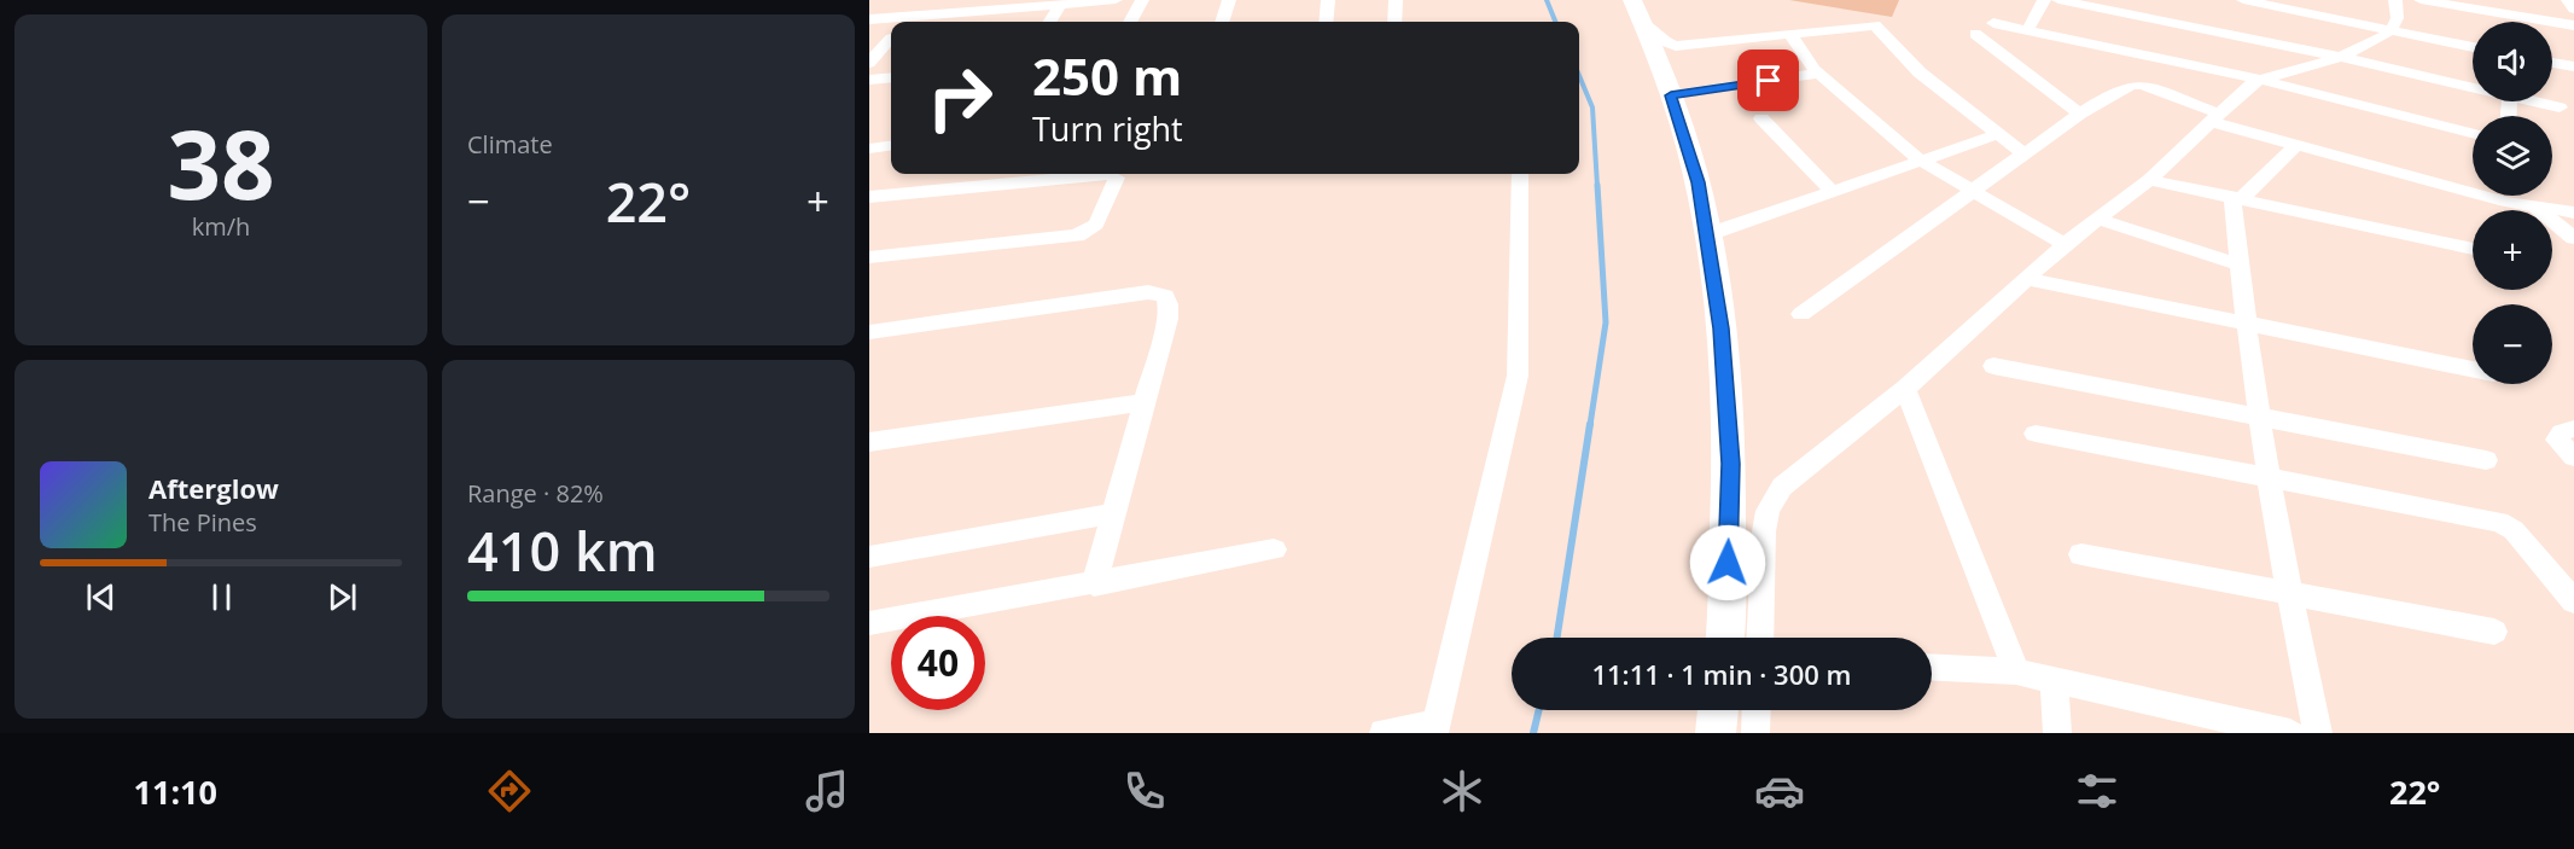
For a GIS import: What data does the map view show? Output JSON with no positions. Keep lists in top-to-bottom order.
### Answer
{
  "page": {
    "tile": [
      ["38", "km/h"],
      "Climate",
      ["Range · 82%", "410 km"]
    ],
    "map_buttons": ["+", "−"],
    "turn": ["250 m", "Turn right"],
    "heat": ["−", "22°", "+"],
    "song": ["Afterglow", "The Pines"],
    "limit": "40",
    "trip": "11:11 · 1 min · 300 m",
    "tabs": ["11:10", "22°"]
  }
}
